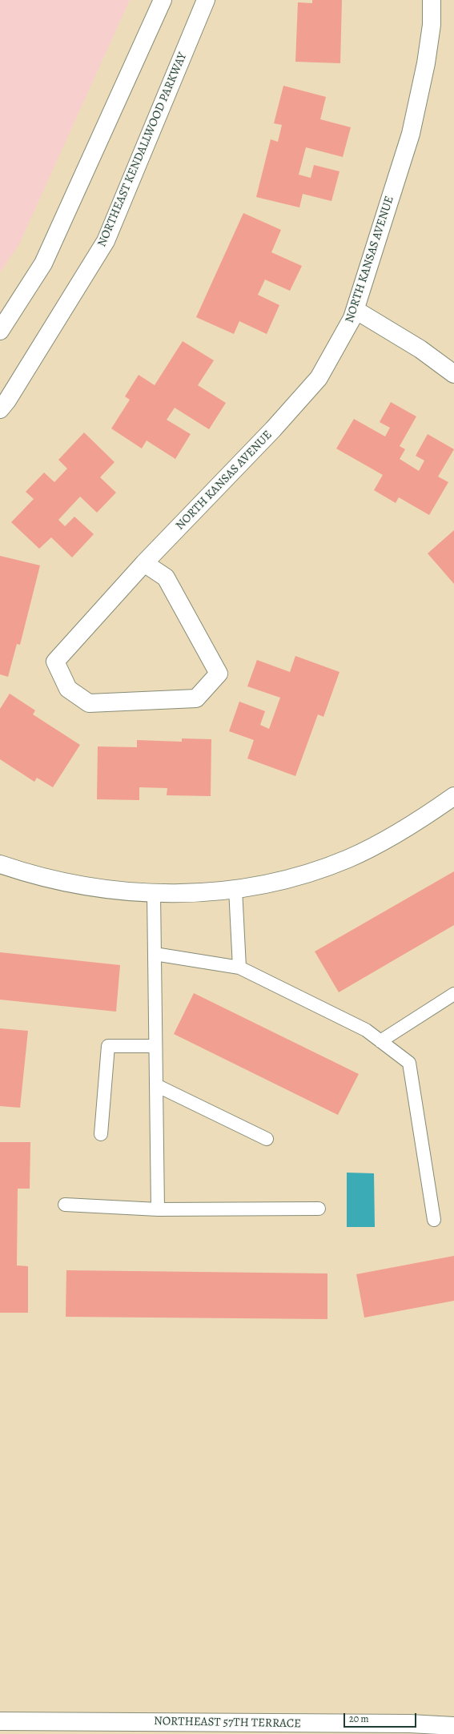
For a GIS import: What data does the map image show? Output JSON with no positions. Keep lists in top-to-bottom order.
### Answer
{
  "streets": {
    "street": ["NORTHEAST KENDALLWOOD PARKWAY", "NORTH KANSAS AVENUE", "NORTHEAST 57TH TERRACE"]
  },
  "scale_bar": "20 m"
}
